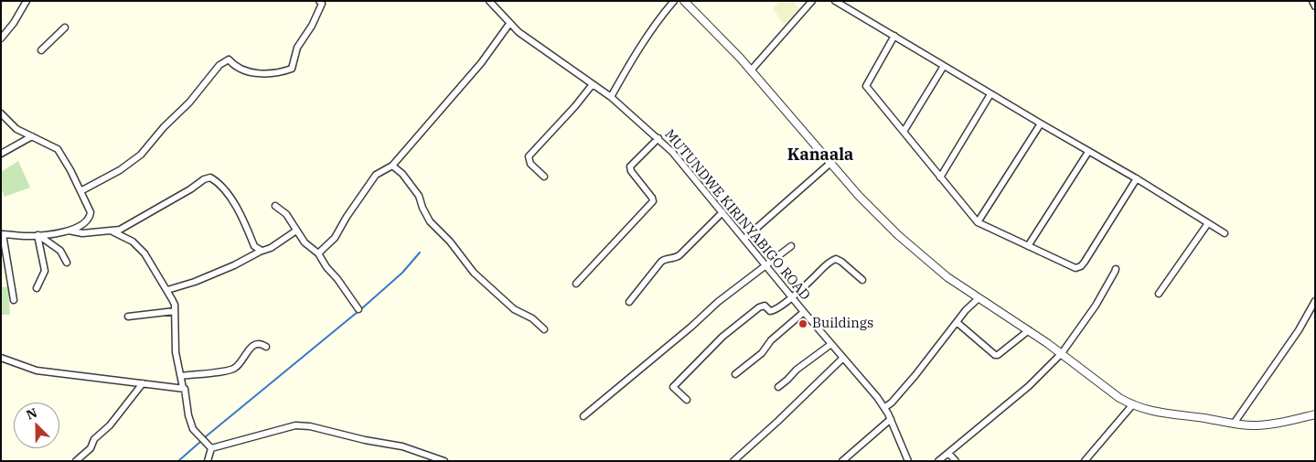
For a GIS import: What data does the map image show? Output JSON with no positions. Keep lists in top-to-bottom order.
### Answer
{
  "streets": {
    "street": ["MUTUNDWE KIRINYABIGO ROAD"]
  },
  "districts": ["Kanaala"],
  "places": ["Buildings"],
  "north": "top left"
}
